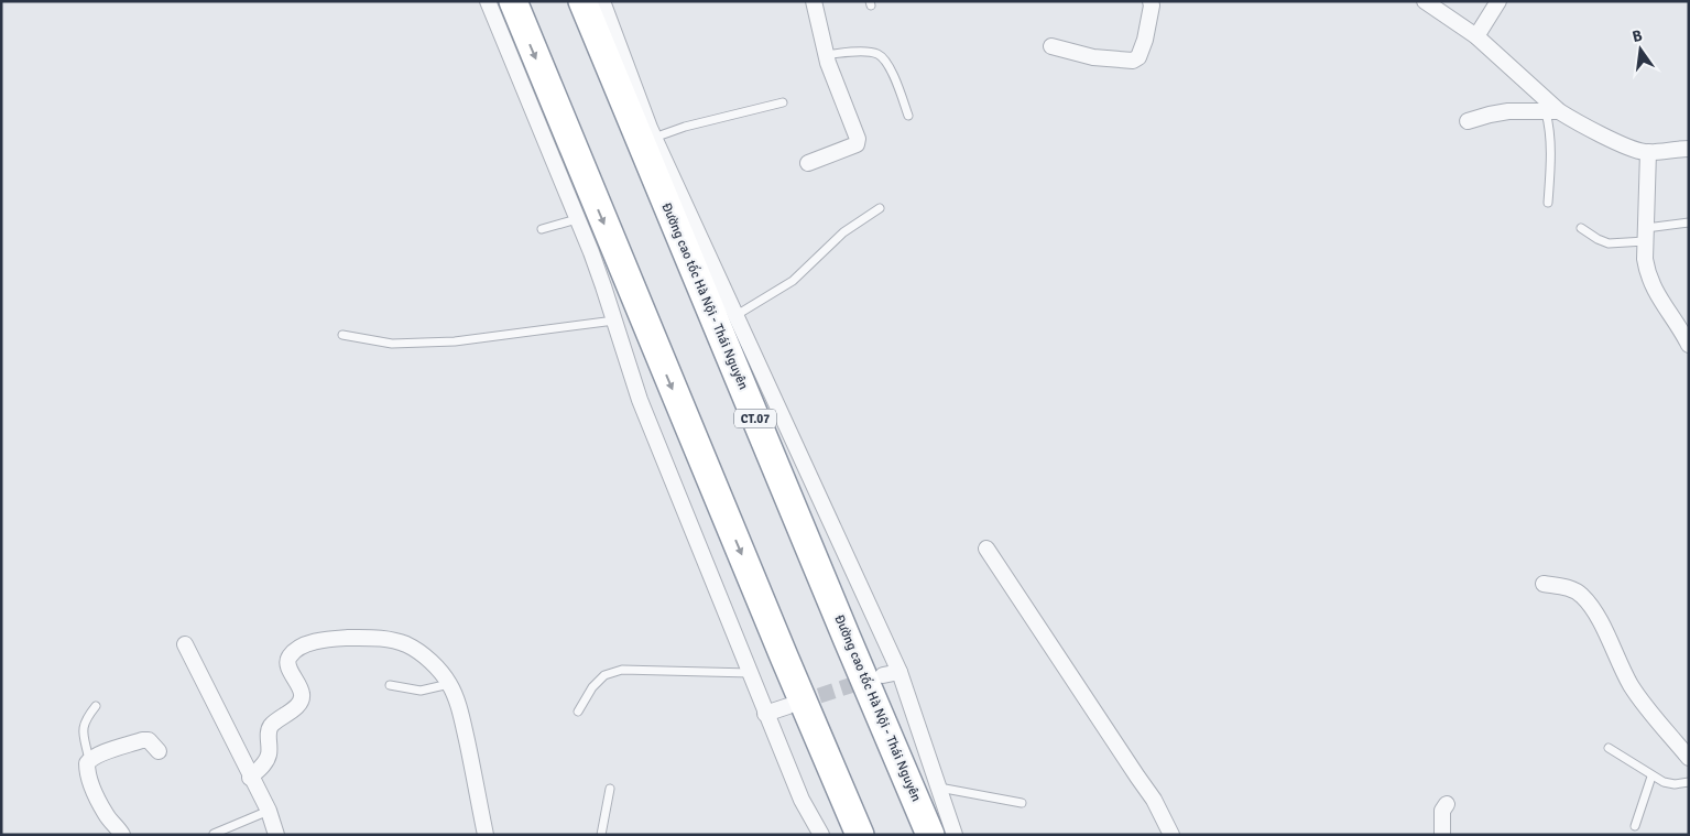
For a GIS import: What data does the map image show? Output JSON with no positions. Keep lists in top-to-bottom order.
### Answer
{
  "streets": {
    "highway": ["Đường cao tốc Hà Nội - Thái Nguyên", "CT.07"]
  },
  "north": "top"
}
